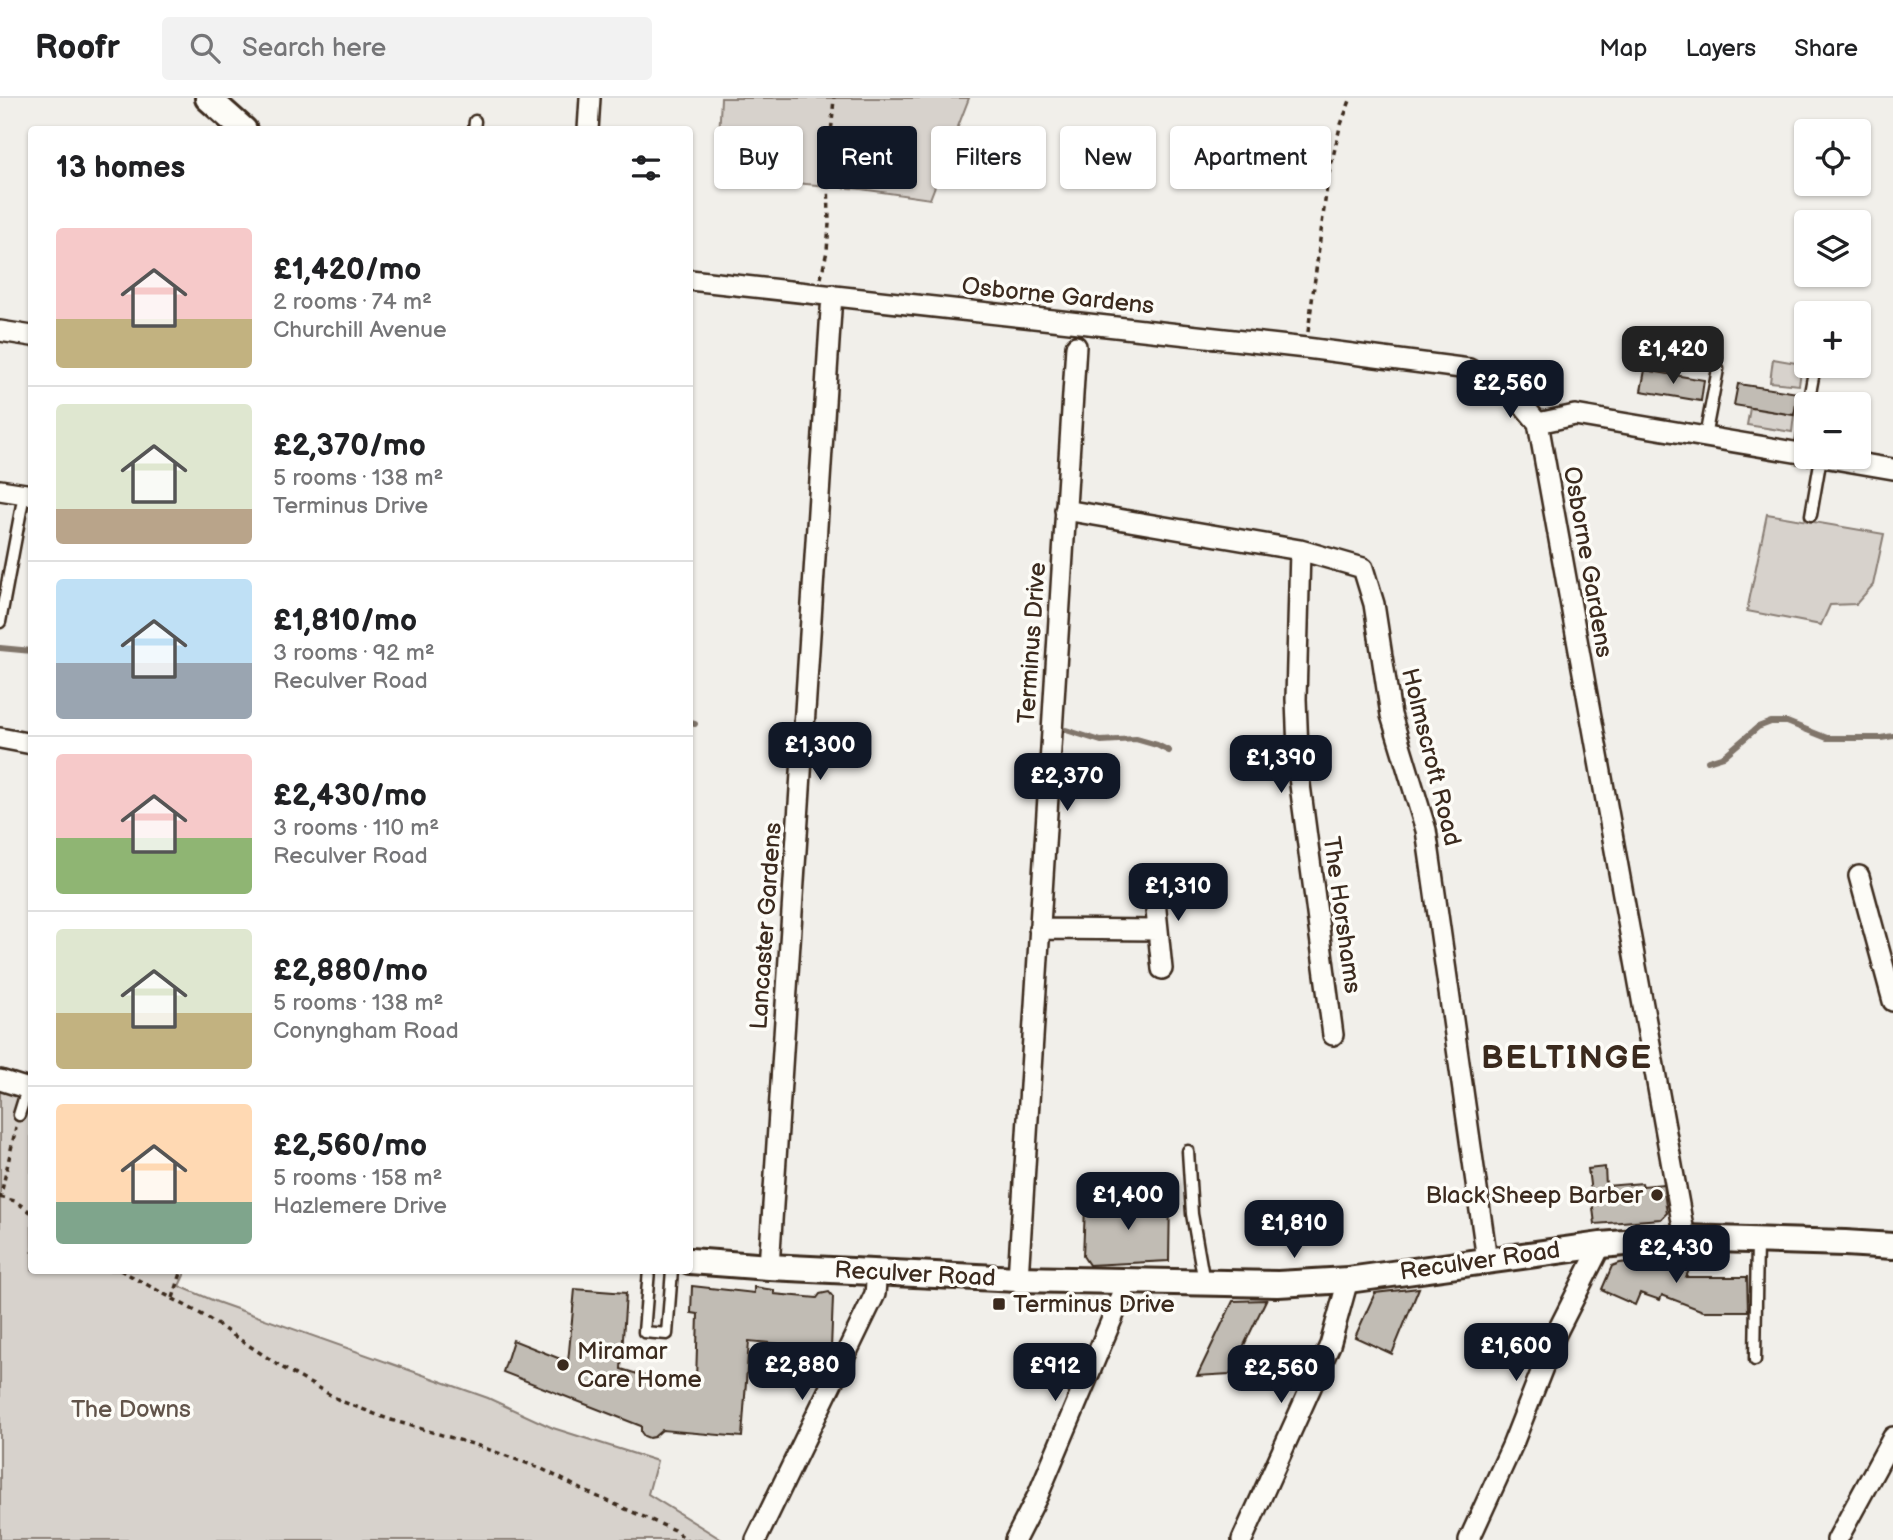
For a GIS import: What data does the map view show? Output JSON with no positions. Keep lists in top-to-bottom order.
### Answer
{
  "streets": {
    "street": [
      "Osborne Gardens",
      "Terminus Drive",
      "Holmscroft Road",
      "The Horshams",
      "Lancaster Gardens",
      "Reculver Road"
    ]
  },
  "crossings": [
    ["Osborne Gardens", "Lancaster Gardens"],
    ["Osborne Gardens", "Reculver Road"],
    ["Terminus Drive", "Holmscroft Road"],
    ["Terminus Drive", "Reculver Road"],
    ["Holmscroft Road", "The Horshams"],
    ["Holmscroft Road", "Reculver Road"],
    ["Lancaster Gardens", "Reculver Road"]
  ],
  "districts": ["BELTINGE"],
  "parks": ["The Downs"],
  "places": {
    "other": ["Black Sheep Barber", "Miramar Care Home"],
    "transit": ["Terminus Drive"]
  },
  "page": {
    "header": "Roofr",
    "search": "Search here",
    "nav": ["Map", "Layers", "Share"],
    "map_buttons": ["+", "−"],
    "chip": [
      "Buy",
      "Rent",
      "Filters",
      "New",
      "Apartment"
    ],
    "heading": "13 homes",
    "list": [
      {
        "name": "£1,420/mo",
        "note": "2 rooms · 74 m² · Churchill Avenue"
      },
      {
        "name": "£2,370/mo",
        "note": "5 rooms · 138 m² · Terminus Drive"
      },
      {
        "name": "£1,810/mo",
        "note": "3 rooms · 92 m² · Reculver Road"
      },
      {
        "name": "£2,430/mo",
        "note": "3 rooms · 110 m² · Reculver Road"
      },
      {
        "name": "£2,880/mo",
        "note": "5 rooms · 138 m² · Conyngham Road"
      },
      {
        "name": "£2,560/mo",
        "note": "5 rooms · 158 m² · Hazlemere Drive"
      }
    ],
    "price": [
      "£1,420",
      "£2,560",
      "£1,300",
      "£1,390",
      "£2,370",
      "£1,310",
      "£1,400",
      "£1,810",
      "£2,430",
      "£1,600",
      "£2,880",
      "£912",
      "£2,560"
    ]
  }
}
